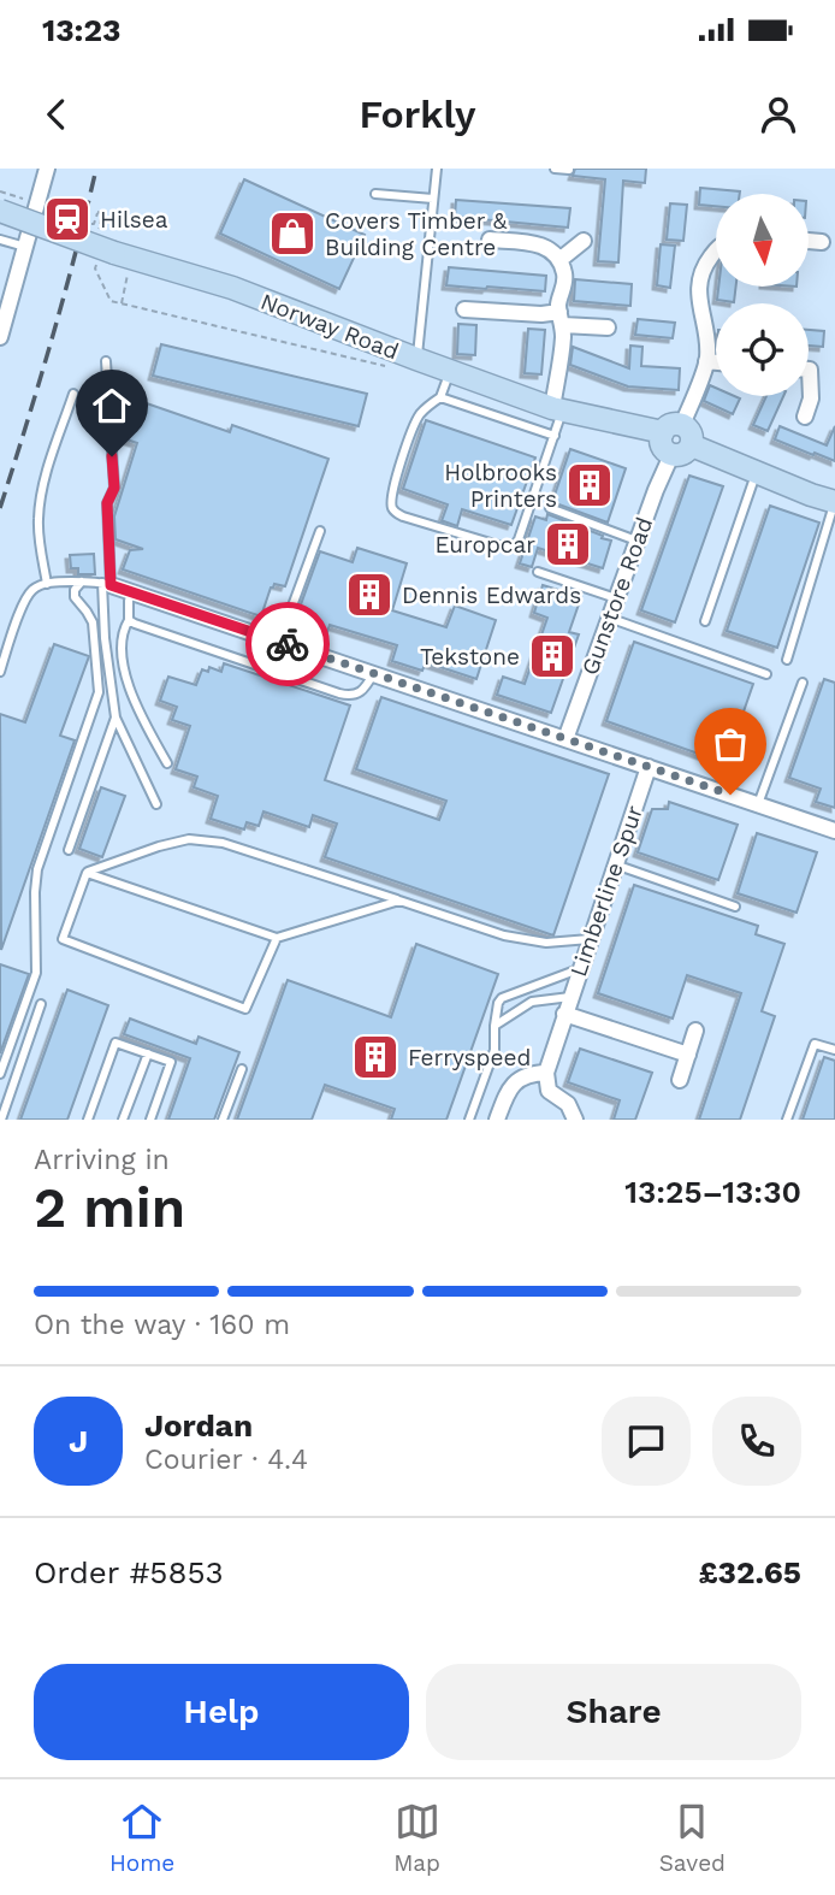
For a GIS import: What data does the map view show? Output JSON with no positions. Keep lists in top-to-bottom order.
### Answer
{
  "streets": {
    "street": ["Norway Road", "Gunstore Road", "Limberline Spur"]
  },
  "crossings": [
    ["Norway Road", "Gunstore Road"]
  ],
  "places": {
    "station": ["Hilsea"],
    "shop": ["Covers Timber & Building Centre"],
    "building": [
      "Holbrooks Printers",
      "Europcar",
      "Dennis Edwards",
      "Tekstone",
      "Ferryspeed"
    ]
  },
  "north": "bottom",
  "page": {
    "status": "13:23",
    "header": "Forkly",
    "heading": ["2 min", "Arriving in", "13:25–13:30"],
    "panel": [
      "Jordan",
      "Courier · 4.4",
      "Order #5853",
      "£32.65"
    ],
    "bar": "On the way · 160 m",
    "round": "J",
    "buttons": ["Help", "Share"],
    "tabs": ["Home", "Map", "Saved"]
  }
}
